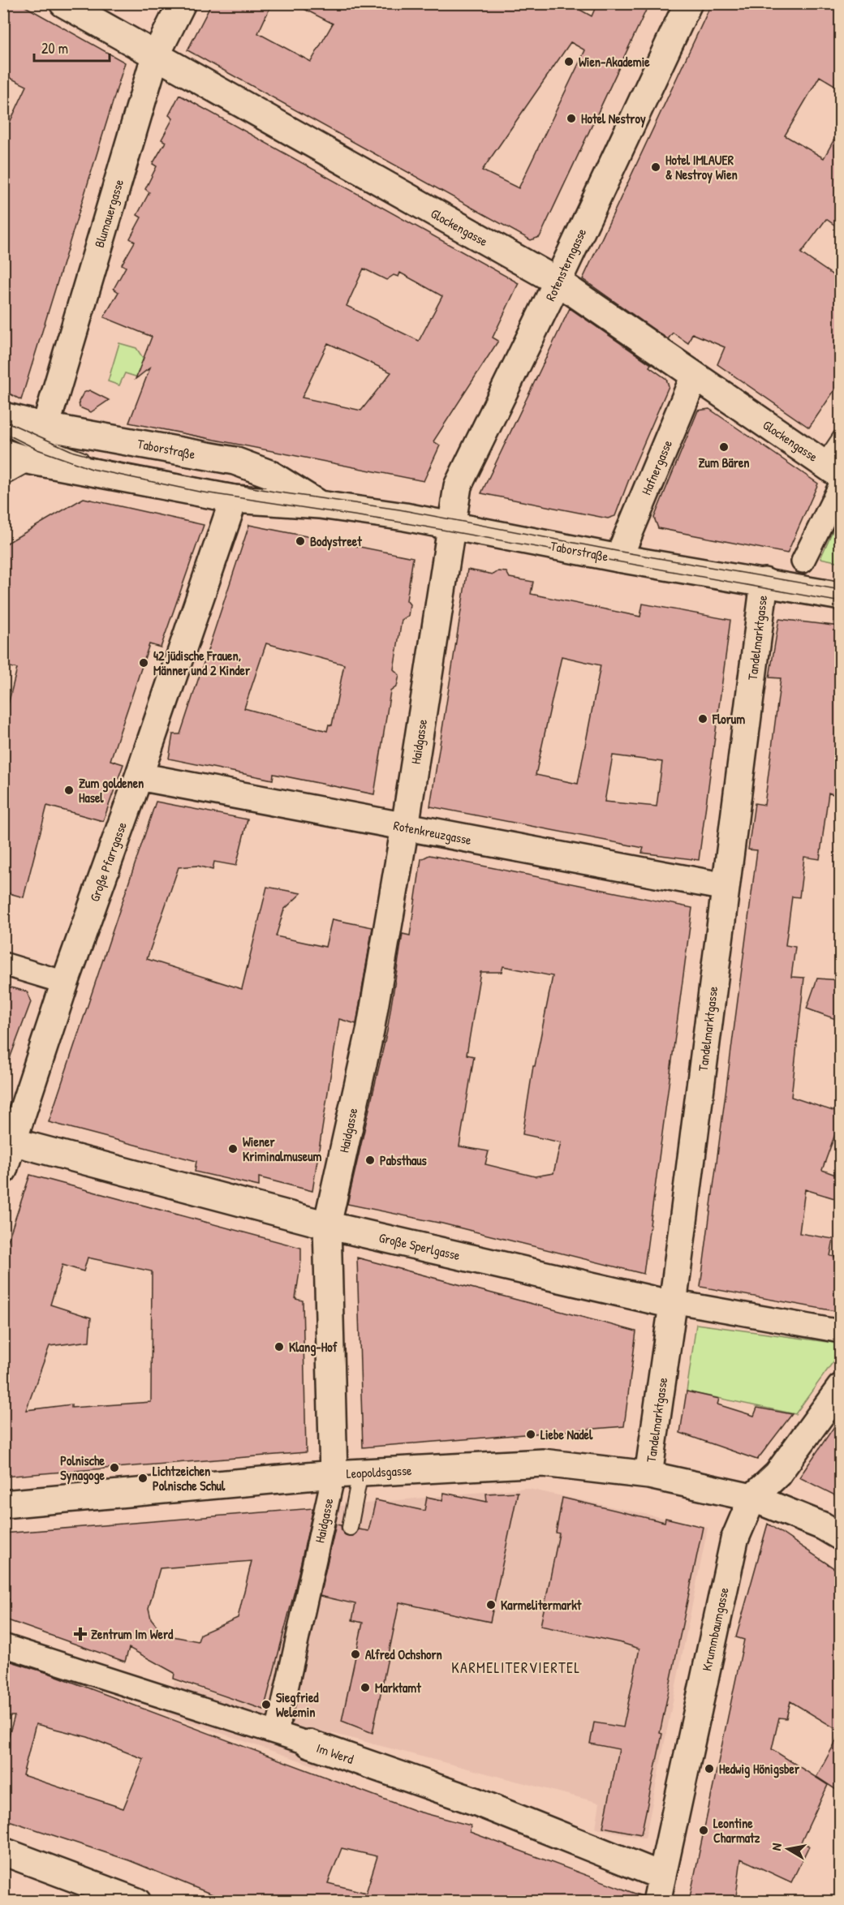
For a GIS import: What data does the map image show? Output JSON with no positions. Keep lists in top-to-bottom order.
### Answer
{
  "streets": {
    "street": [
      "Blumauergasse",
      "Glockengasse",
      "Rotensterngasse",
      "Taborstraße",
      "Hafnergasse",
      "Tandelmarktgasse",
      "Haidgasse",
      "Rotenkreuzgasse",
      "Große Pfarrgasse",
      "Große Sperlgasse",
      "Leopoldsgasse",
      "Krummbaumgasse",
      "Im Werd"
    ]
  },
  "crossings": [
    ["Blumauergasse", "Glockengasse"],
    ["Blumauergasse", "Taborstraße"],
    ["Glockengasse", "Rotensterngasse"],
    ["Glockengasse", "Hafnergasse"],
    ["Rotensterngasse", "Taborstraße"],
    ["Rotensterngasse", "Haidgasse"],
    ["Taborstraße", "Hafnergasse"],
    ["Taborstraße", "Tandelmarktgasse"],
    ["Taborstraße", "Haidgasse"],
    ["Taborstraße", "Große Pfarrgasse"],
    ["Tandelmarktgasse", "Rotenkreuzgasse"],
    ["Tandelmarktgasse", "Große Sperlgasse"],
    ["Tandelmarktgasse", "Leopoldsgasse"],
    ["Haidgasse", "Rotenkreuzgasse"],
    ["Haidgasse", "Große Sperlgasse"],
    ["Haidgasse", "Leopoldsgasse"],
    ["Haidgasse", "Im Werd"],
    ["Rotenkreuzgasse", "Große Pfarrgasse"],
    ["Große Pfarrgasse", "Große Sperlgasse"],
    ["Leopoldsgasse", "Krummbaumgasse"],
    ["Krummbaumgasse", "Im Werd"]
  ],
  "districts": ["KARMELITERVIERTEL"],
  "places": {
    "other": [
      "Wien-Akademie",
      "Hotel Nestroy",
      "Hotel IMLAUER & Nestroy Wien",
      "Zum Bären",
      "Bodystreet",
      "42 jüdische Frauen, Männer und 2 Kinder",
      "Florum",
      "Zum goldenen Hasel",
      "Wiener Kriminalmuseum",
      "Pabsthaus",
      "Klang-Hof",
      "Liebe Nadel",
      "Polnische Synagoge",
      "Lichtzeichen Polnische Schul",
      "Karmelitermarkt",
      "Alfred Ochshorn",
      "Marktamt",
      "Siegfried Welemin",
      "Hedwig Hönigsber",
      "Leontine Charmatz"
    ],
    "health": ["Zentrum Im Werd"]
  },
  "scale_bar": "20 m",
  "north": "left"
}
